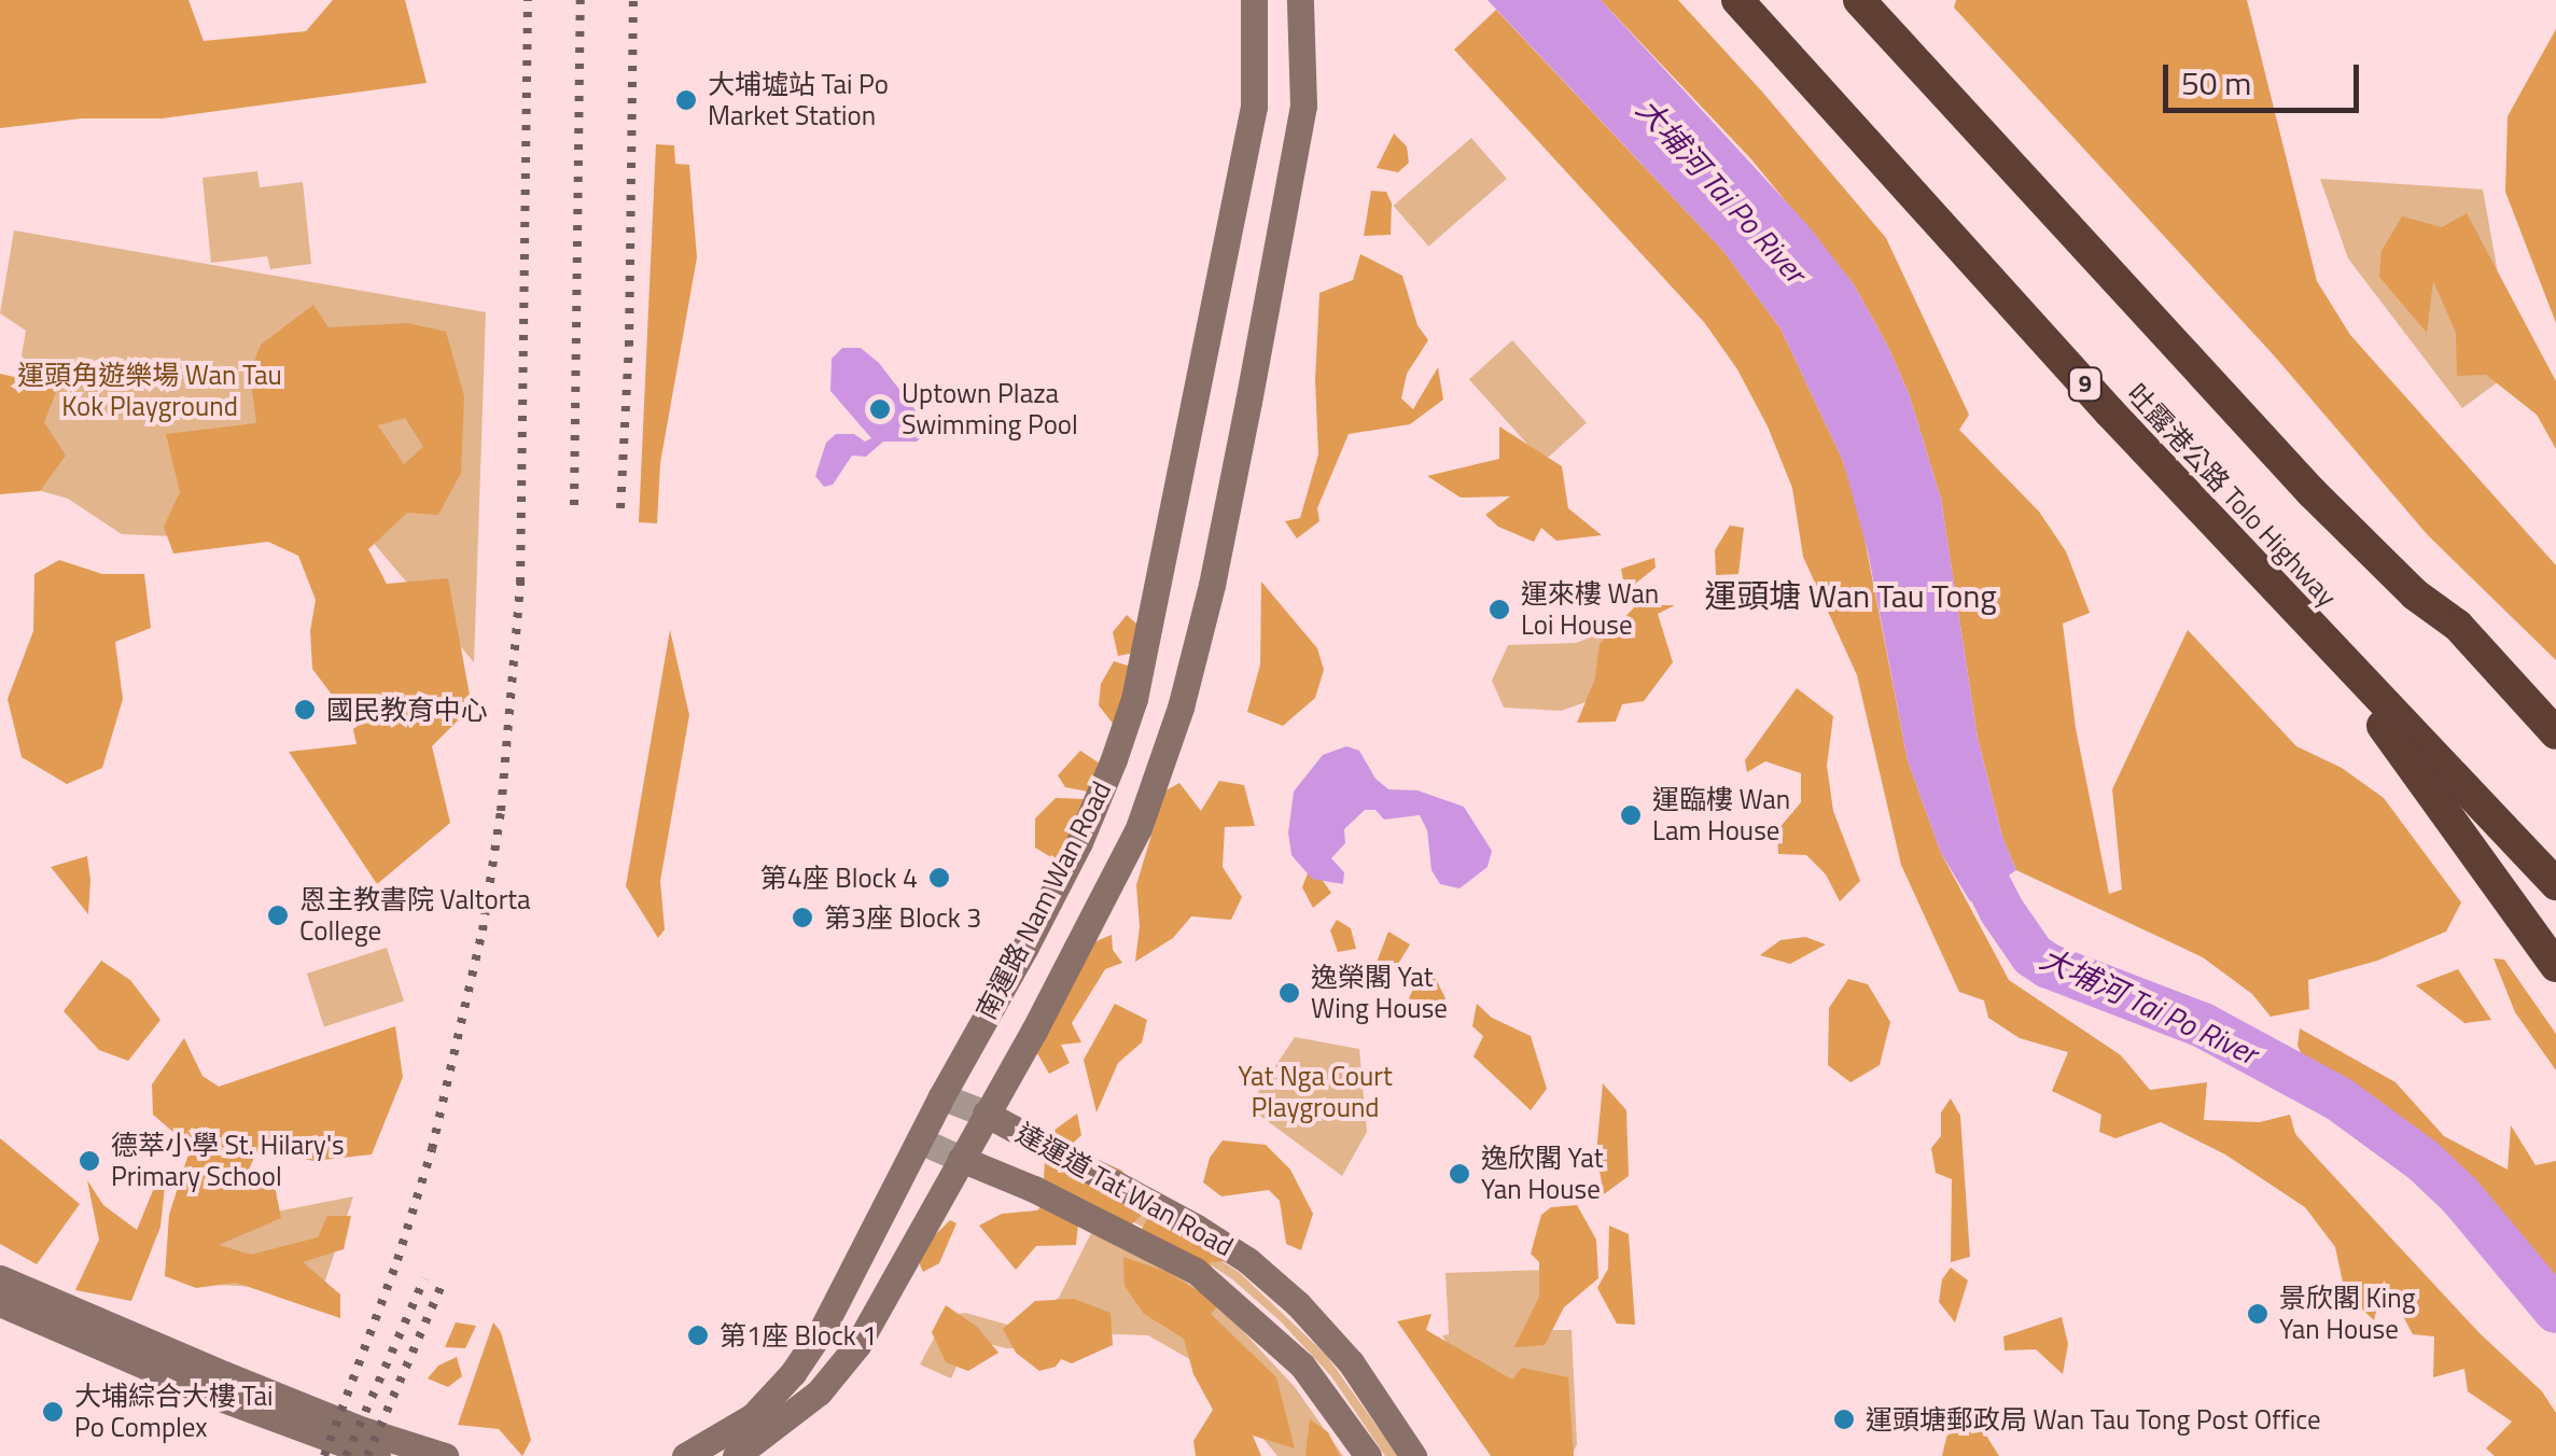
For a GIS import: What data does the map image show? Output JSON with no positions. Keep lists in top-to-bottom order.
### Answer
{
  "streets": {
    "highway": ["9", "吐露港公路 Tolo Highway"],
    "main road": ["南運路 Nam Wan Road", "達運道 Tat Wan Road"]
  },
  "crossings": [
    ["南運路 Nam Wan Road", "達運道 Tat Wan Road"]
  ],
  "districts": ["運頭塘 Wan Tau Tong"],
  "water": ["大埔河 Tai Po River"],
  "parks": ["運頭角遊樂場 Wan Tau Kok Playground", "Yat Nga Court Playground"],
  "places": [
    "大埔墟站 Tai Po Market Station",
    "Uptown Plaza Swimming Pool",
    "運來樓 Wan Loi House",
    "國民教育中心",
    "運臨樓 Wan Lam House",
    "第4座 Block 4",
    "恩主教書院 Valtorta College",
    "第3座 Block 3",
    "逸榮閣 Yat Wing House",
    "德萃小學 St. Hilary's Primary School",
    "逸欣閣 Yat Yan House",
    "景欣閣 King Yan House",
    "第1座 Block 1",
    "大埔綜合大樓 Tai Po Complex",
    "運頭塘郵政局 Wan Tau Tong Post Office"
  ],
  "scale_bar": "50 m"
}
